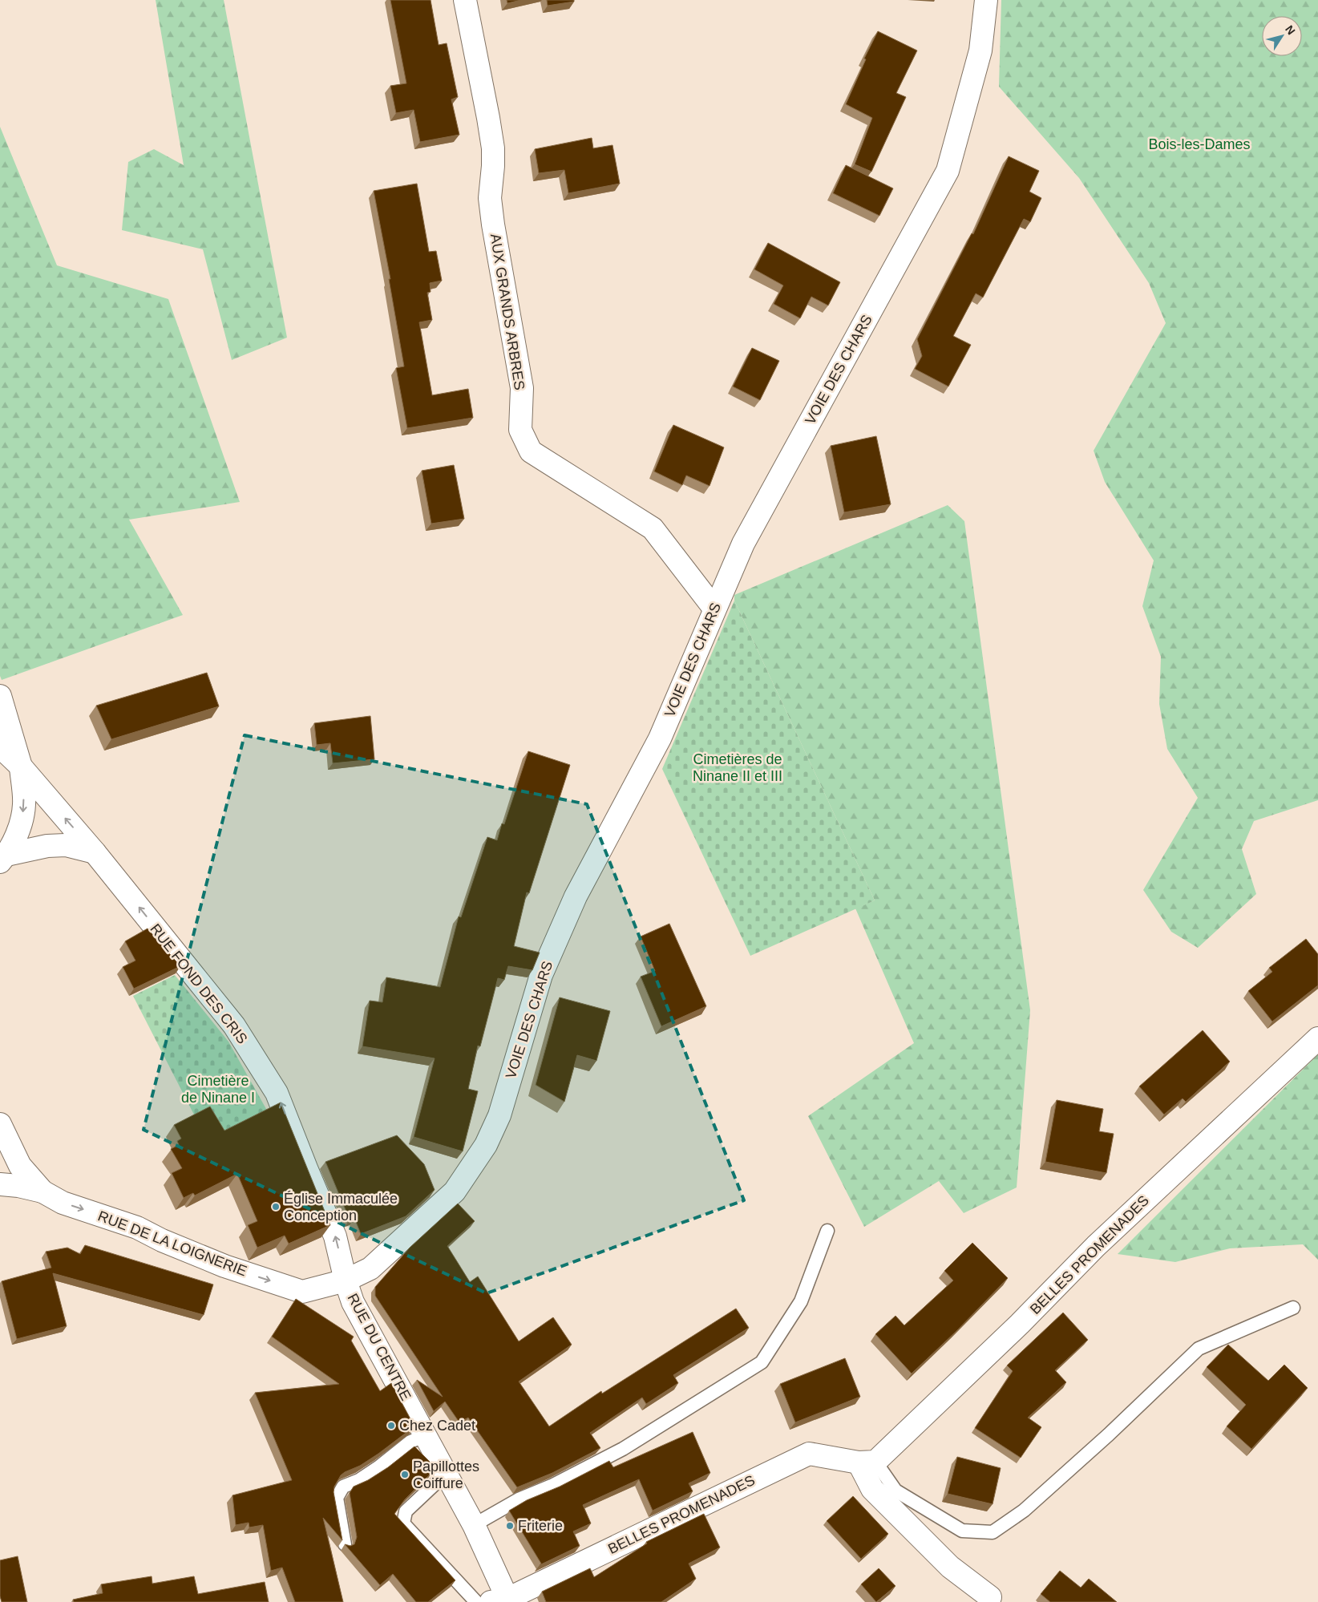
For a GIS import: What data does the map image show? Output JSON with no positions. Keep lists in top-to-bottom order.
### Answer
{
  "streets": {
    "street": [
      "AUX GRANDS ARBRES",
      "VOIE DES CHARS",
      "RUE FOND DES CRIS",
      "RUE DE LA LOIGNERIE",
      "BELLES PROMENADES",
      "RUE DU CENTRE"
    ]
  },
  "crossings": [
    ["AUX GRANDS ARBRES", "VOIE DES CHARS"],
    ["VOIE DES CHARS", "RUE FOND DES CRIS"],
    ["VOIE DES CHARS", "RUE DE LA LOIGNERIE"],
    ["VOIE DES CHARS", "RUE DU CENTRE"],
    ["RUE FOND DES CRIS", "RUE DE LA LOIGNERIE"],
    ["RUE FOND DES CRIS", "RUE DU CENTRE"],
    ["RUE DE LA LOIGNERIE", "RUE DU CENTRE"],
    ["BELLES PROMENADES", "RUE DU CENTRE"]
  ],
  "one_way": ["RUE FOND DES CRIS", "RUE DE LA LOIGNERIE"],
  "parks": ["Bois-les-Dames", "Cimetières de Ninane II et III", "Cimetière de Ninane I"],
  "places": [
    "Église Immaculée Conception",
    "Chez Cadet",
    "Papillottes Coiffure",
    "Friterie"
  ],
  "north": "top right"
}
